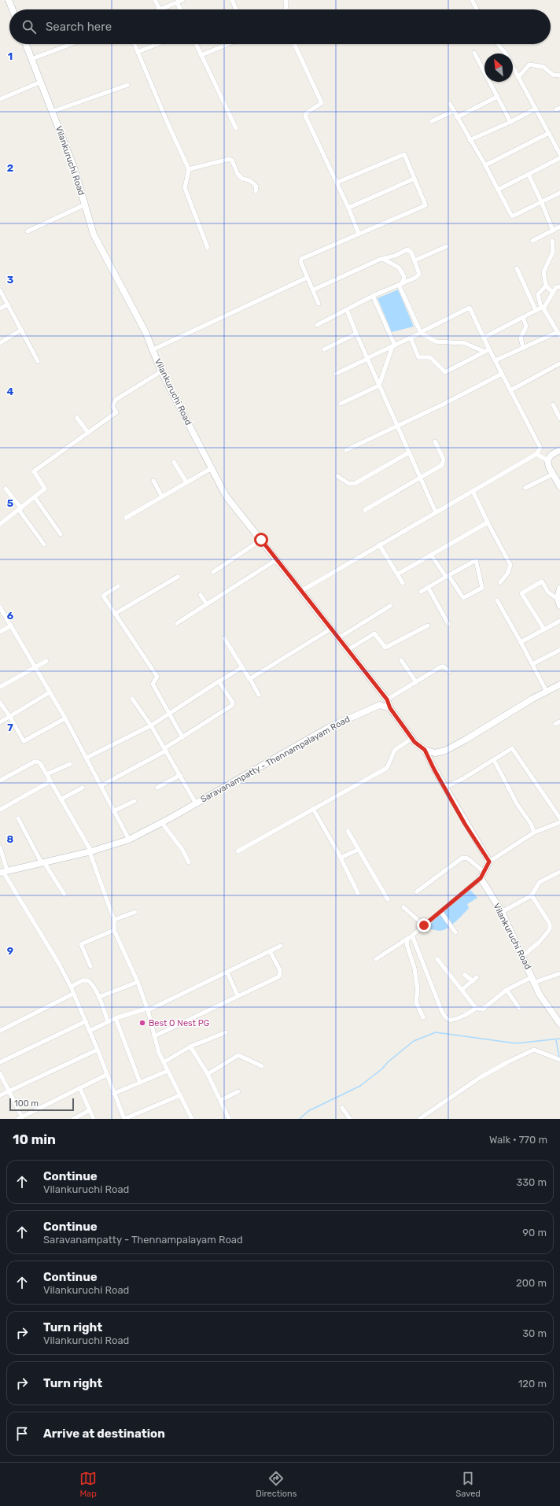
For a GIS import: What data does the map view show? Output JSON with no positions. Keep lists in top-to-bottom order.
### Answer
{
  "streets": {
    "main road": ["Vilankuruchi Road", "Saravanampatty - Thennampalayam Road"]
  },
  "crossings": [
    ["Vilankuruchi Road", "Saravanampatty - Thennampalayam Road"]
  ],
  "places": ["Best O Nest PG"],
  "scale_bar": "100 m",
  "north": "top left",
  "page": {
    "search": "Search here",
    "scale": "100 m",
    "heading": ["10 min", "Walk · 770 m"],
    "list": [
      ["Continue", "Vilankuruchi Road", "330 m"],
      ["Continue", "Saravanampatty - Thennampalayam Road", "90 m"],
      ["Continue", "Vilankuruchi Road", "200 m"],
      ["Turn right", "Vilankuruchi Road", "30 m"],
      ["Turn right", "120 m"],
      "Arrive at destination"
    ],
    "nav": ["Map", "Directions", "Saved"]
  },
  "grid": {
    "rows": [
      "1",
      "2",
      "3",
      "4",
      "5",
      "6",
      "7",
      "8",
      "9"
    ]
  }
}
